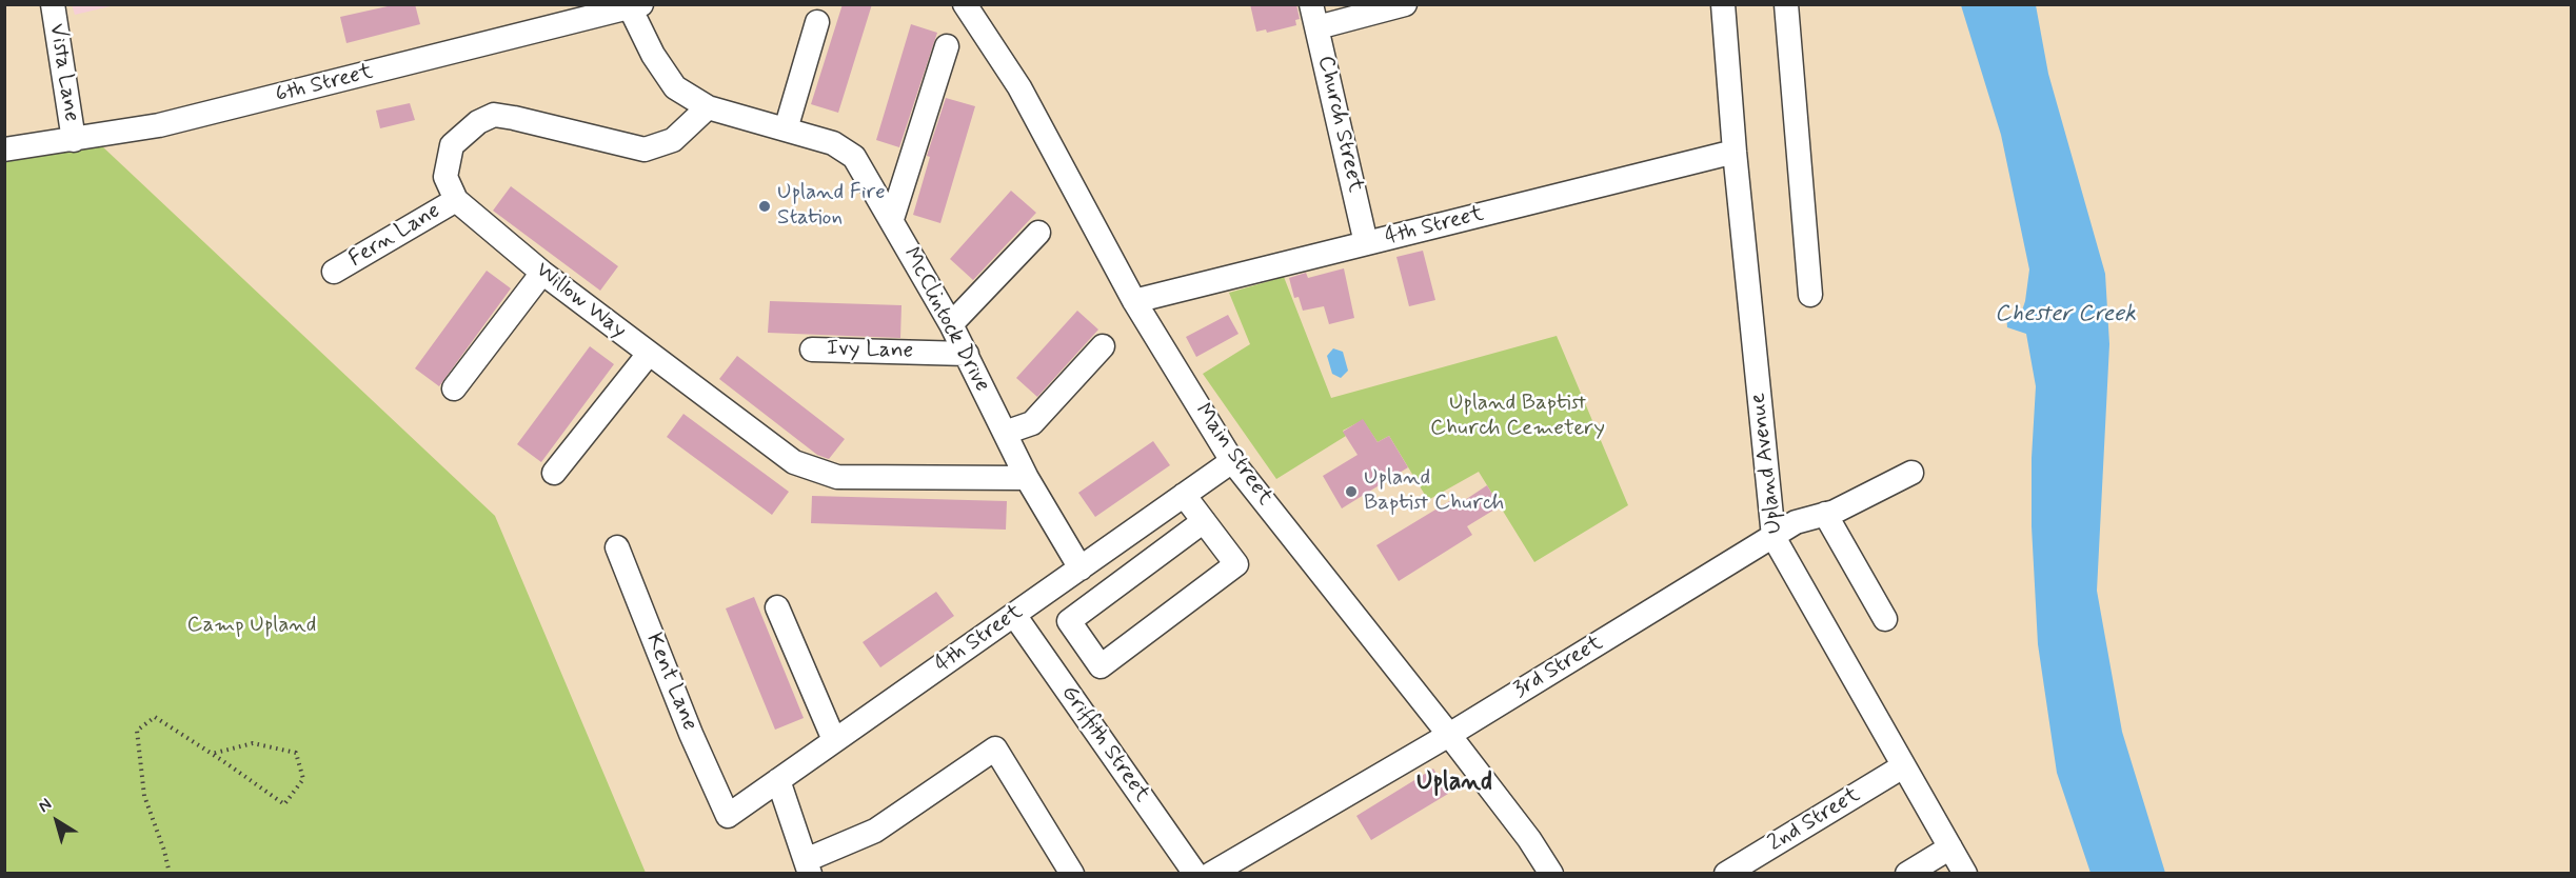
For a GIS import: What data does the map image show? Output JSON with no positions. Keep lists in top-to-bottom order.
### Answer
{
  "streets": {
    "street": [
      "Vista Lane",
      "6th Street",
      "Church Street",
      "4th Street",
      "Fern Lane",
      "Willow Way",
      "McClintock Drive",
      "Ivy Lane",
      "Main Street",
      "Upland Avenue",
      "3rd Street",
      "Kent Lane",
      "Griffith Street",
      "2nd Street"
    ]
  },
  "crossings": [
    ["Vista Lane", "6th Street"],
    ["6th Street", "McClintock Drive"],
    ["Church Street", "4th Street"],
    ["4th Street", "McClintock Drive"],
    ["4th Street", "Main Street"],
    ["4th Street", "Upland Avenue"],
    ["4th Street", "Kent Lane"],
    ["4th Street", "Griffith Street"],
    ["Fern Lane", "Willow Way"],
    ["Willow Way", "McClintock Drive"],
    ["McClintock Drive", "Ivy Lane"],
    ["Main Street", "3rd Street"],
    ["Upland Avenue", "3rd Street"],
    ["Upland Avenue", "2nd Street"]
  ],
  "districts": ["Upland"],
  "water": ["Chester Creek"],
  "parks": ["Upland Baptist Church Cemetery", "Camp Upland"],
  "places": ["Upland Fire Station", "Upland Baptist Church"],
  "north": "top left"
}
